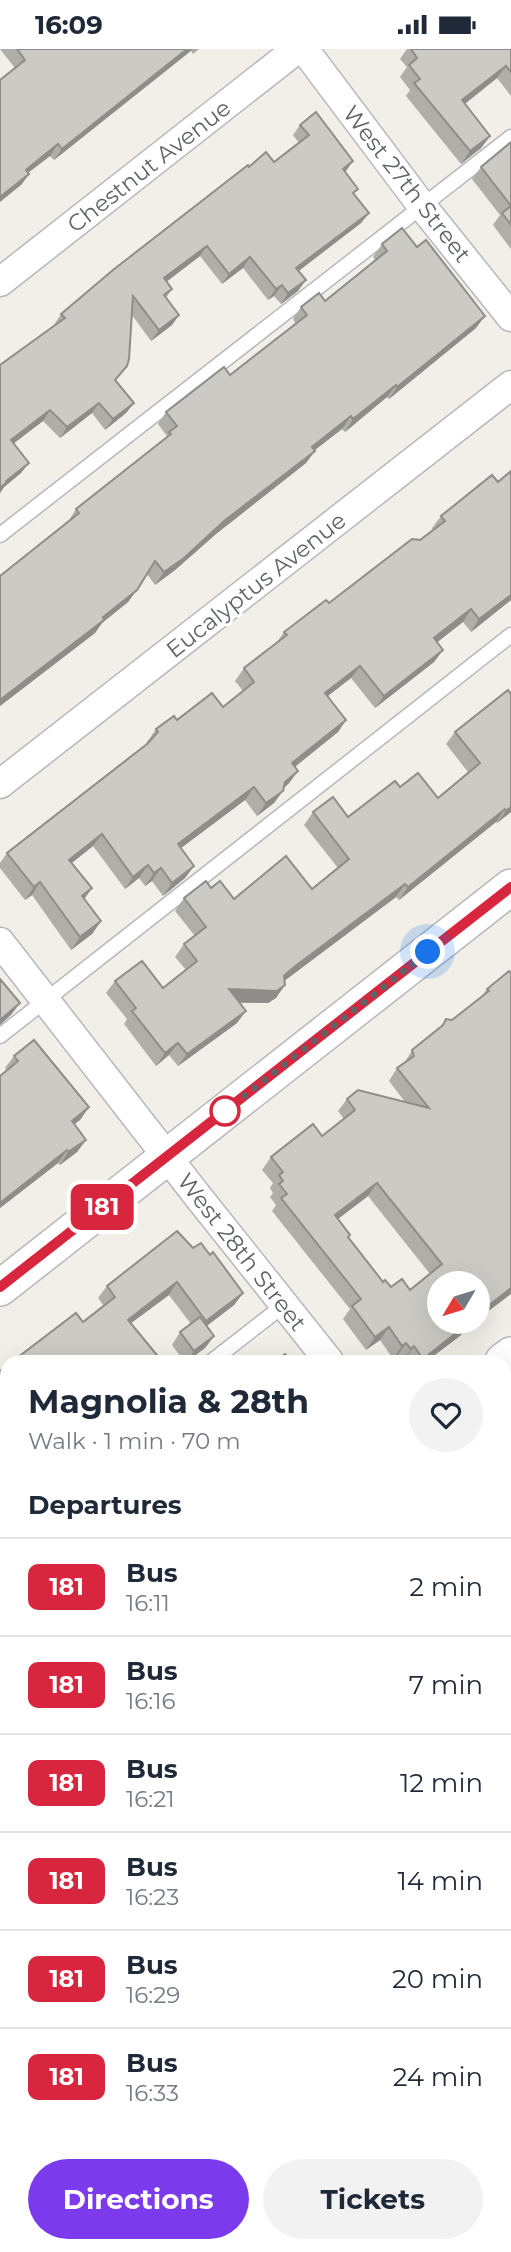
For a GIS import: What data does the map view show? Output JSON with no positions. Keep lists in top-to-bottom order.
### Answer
{
  "streets": {
    "street": [
      "Chestnut Avenue",
      "West 27th Street",
      "Eucalyptus Avenue",
      "West 28th Street"
    ]
  },
  "lines": ["bus line 181"],
  "north": "bottom left",
  "page": {
    "status": "16:09",
    "on_map": "181",
    "heading": [
      ["Magnolia & 28th", "Walk · 1 min · 70 m"],
      "Departures"
    ],
    "list": [
      {
        "mark": "181",
        "name": "Bus",
        "note": "16:11",
        "value": "2 min"
      },
      {
        "mark": "181",
        "name": "Bus",
        "note": "16:16",
        "value": "7 min"
      },
      {
        "mark": "181",
        "name": "Bus",
        "note": "16:21",
        "value": "12 min"
      },
      {
        "mark": "181",
        "name": "Bus",
        "note": "16:23",
        "value": "14 min"
      },
      {
        "mark": "181",
        "name": "Bus",
        "note": "16:29",
        "value": "20 min"
      },
      {
        "mark": "181",
        "name": "Bus",
        "note": "16:33",
        "value": "24 min"
      }
    ],
    "buttons": ["Directions", "Tickets"]
  }
}
